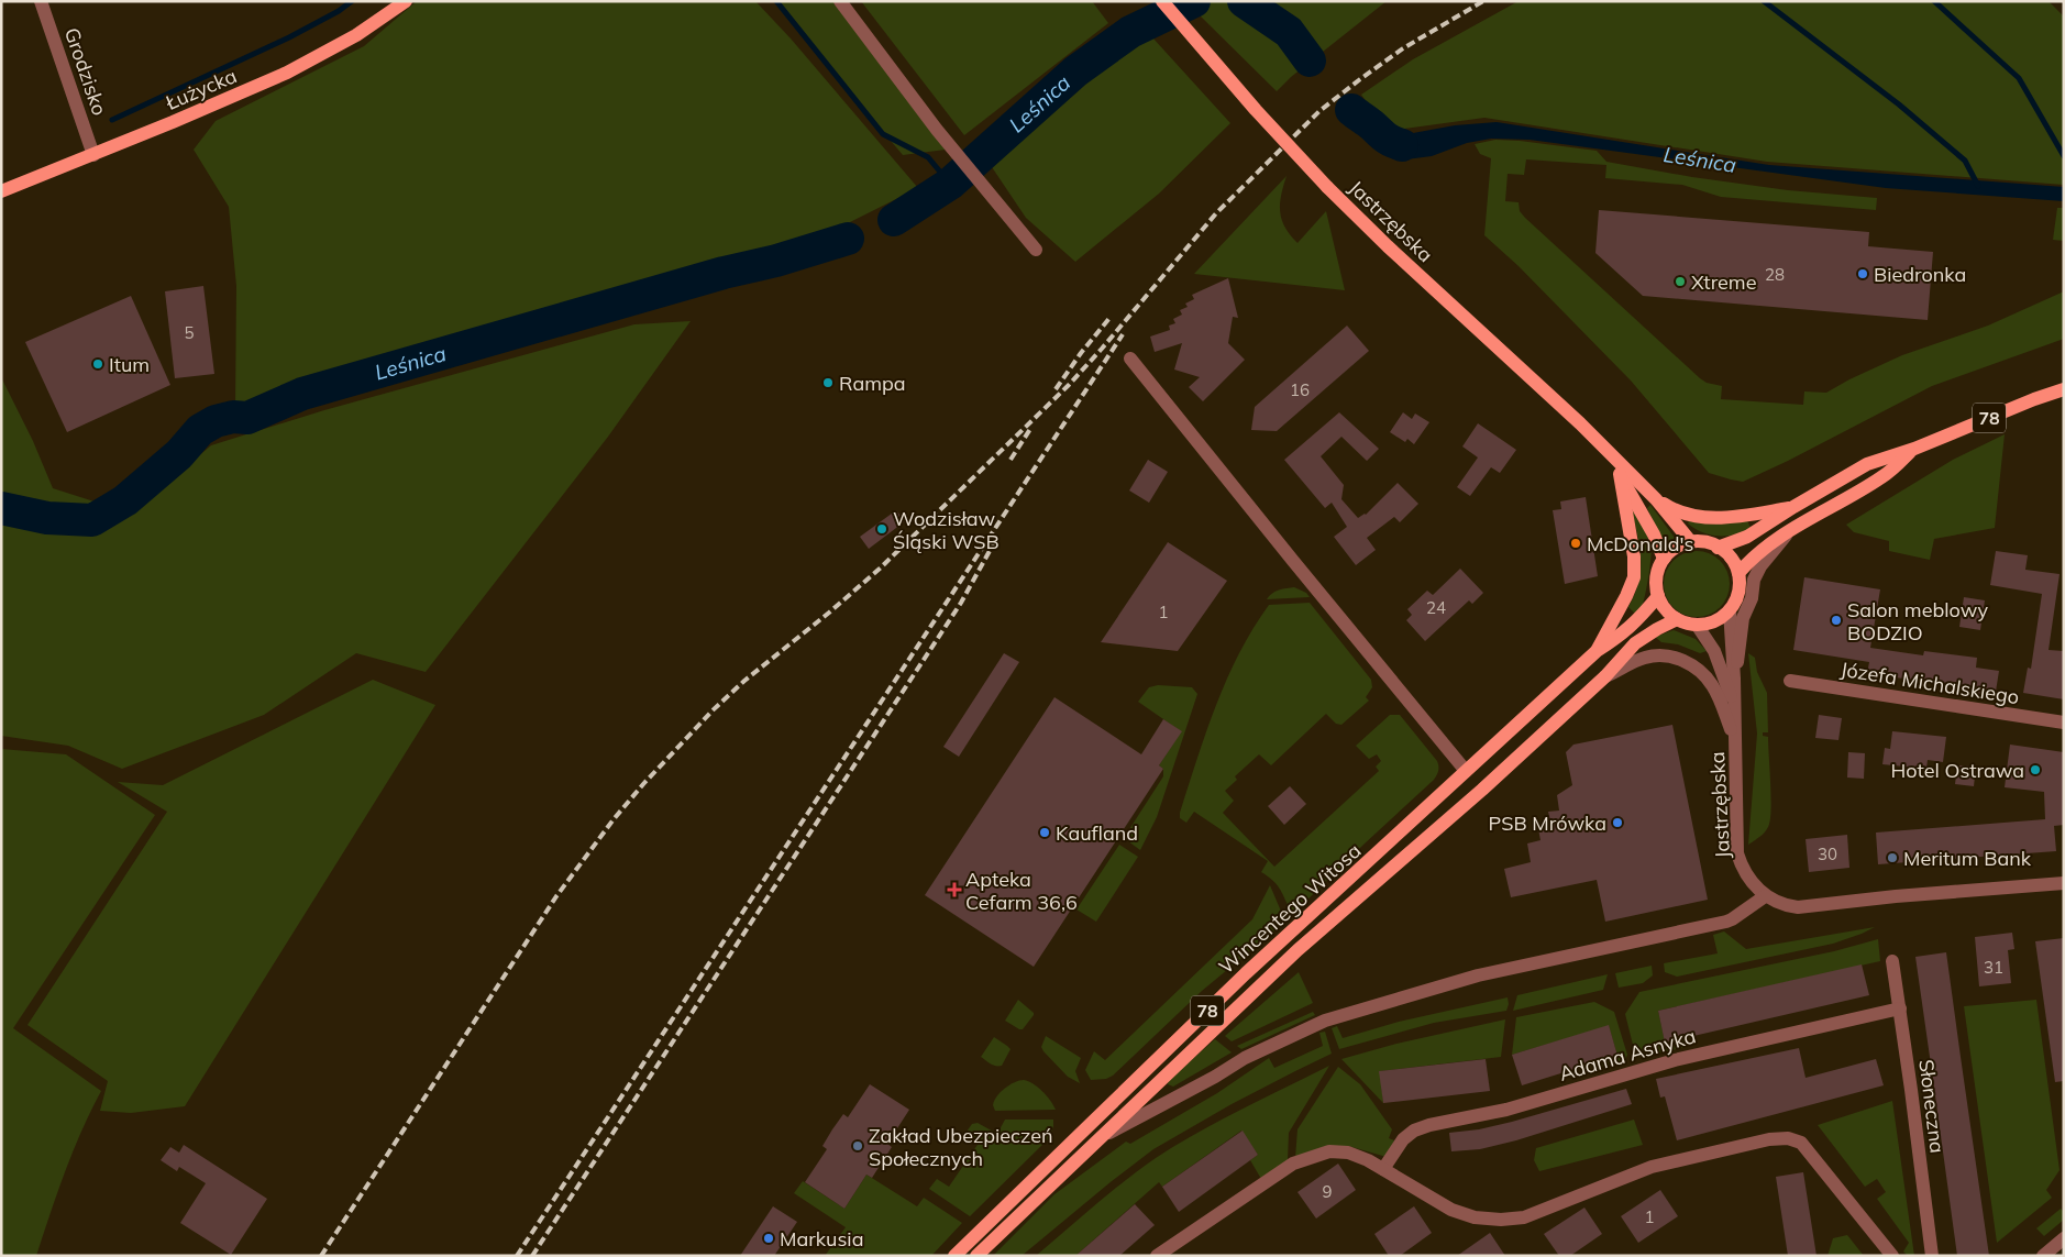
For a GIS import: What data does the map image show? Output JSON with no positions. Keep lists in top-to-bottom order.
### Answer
{
  "streets": {
    "main road": [
      "Łużycka",
      "Jastrzębska",
      "78",
      "Wincentego Witosa"
    ],
    "street": [
      "Grodzisko",
      "Józefa Michalskiego",
      "Adama Asnyka",
      "Słoneczna"
    ]
  },
  "crossings": [
    ["Grodzisko", "Łużycka"],
    ["Jastrzębska", "78"],
    ["Jastrzębska", "Wincentego Witosa"],
    ["78", "Wincentego Witosa"],
    ["Adama Asnyka", "Słoneczna"]
  ],
  "water": ["Leśnica"],
  "places": {
    "other": [
      "Biedronka",
      "Xtreme",
      "Itum",
      "Rampa",
      "Wodzisław Śląski WSB",
      "McDonald's",
      "Salon meblowy BODZIO",
      "Hotel Ostrawa",
      "PSB Mrówka",
      "Kaufland",
      "Meritum Bank",
      "Zakład Ubezpieczeń Społecznych",
      "Markusia"
    ],
    "health": ["Apteka Cefarm 36,6"]
  },
  "house_numbers": [
    "28",
    "5",
    "16",
    "24",
    "1",
    "30",
    "31",
    "9",
    "1"
  ]
}
